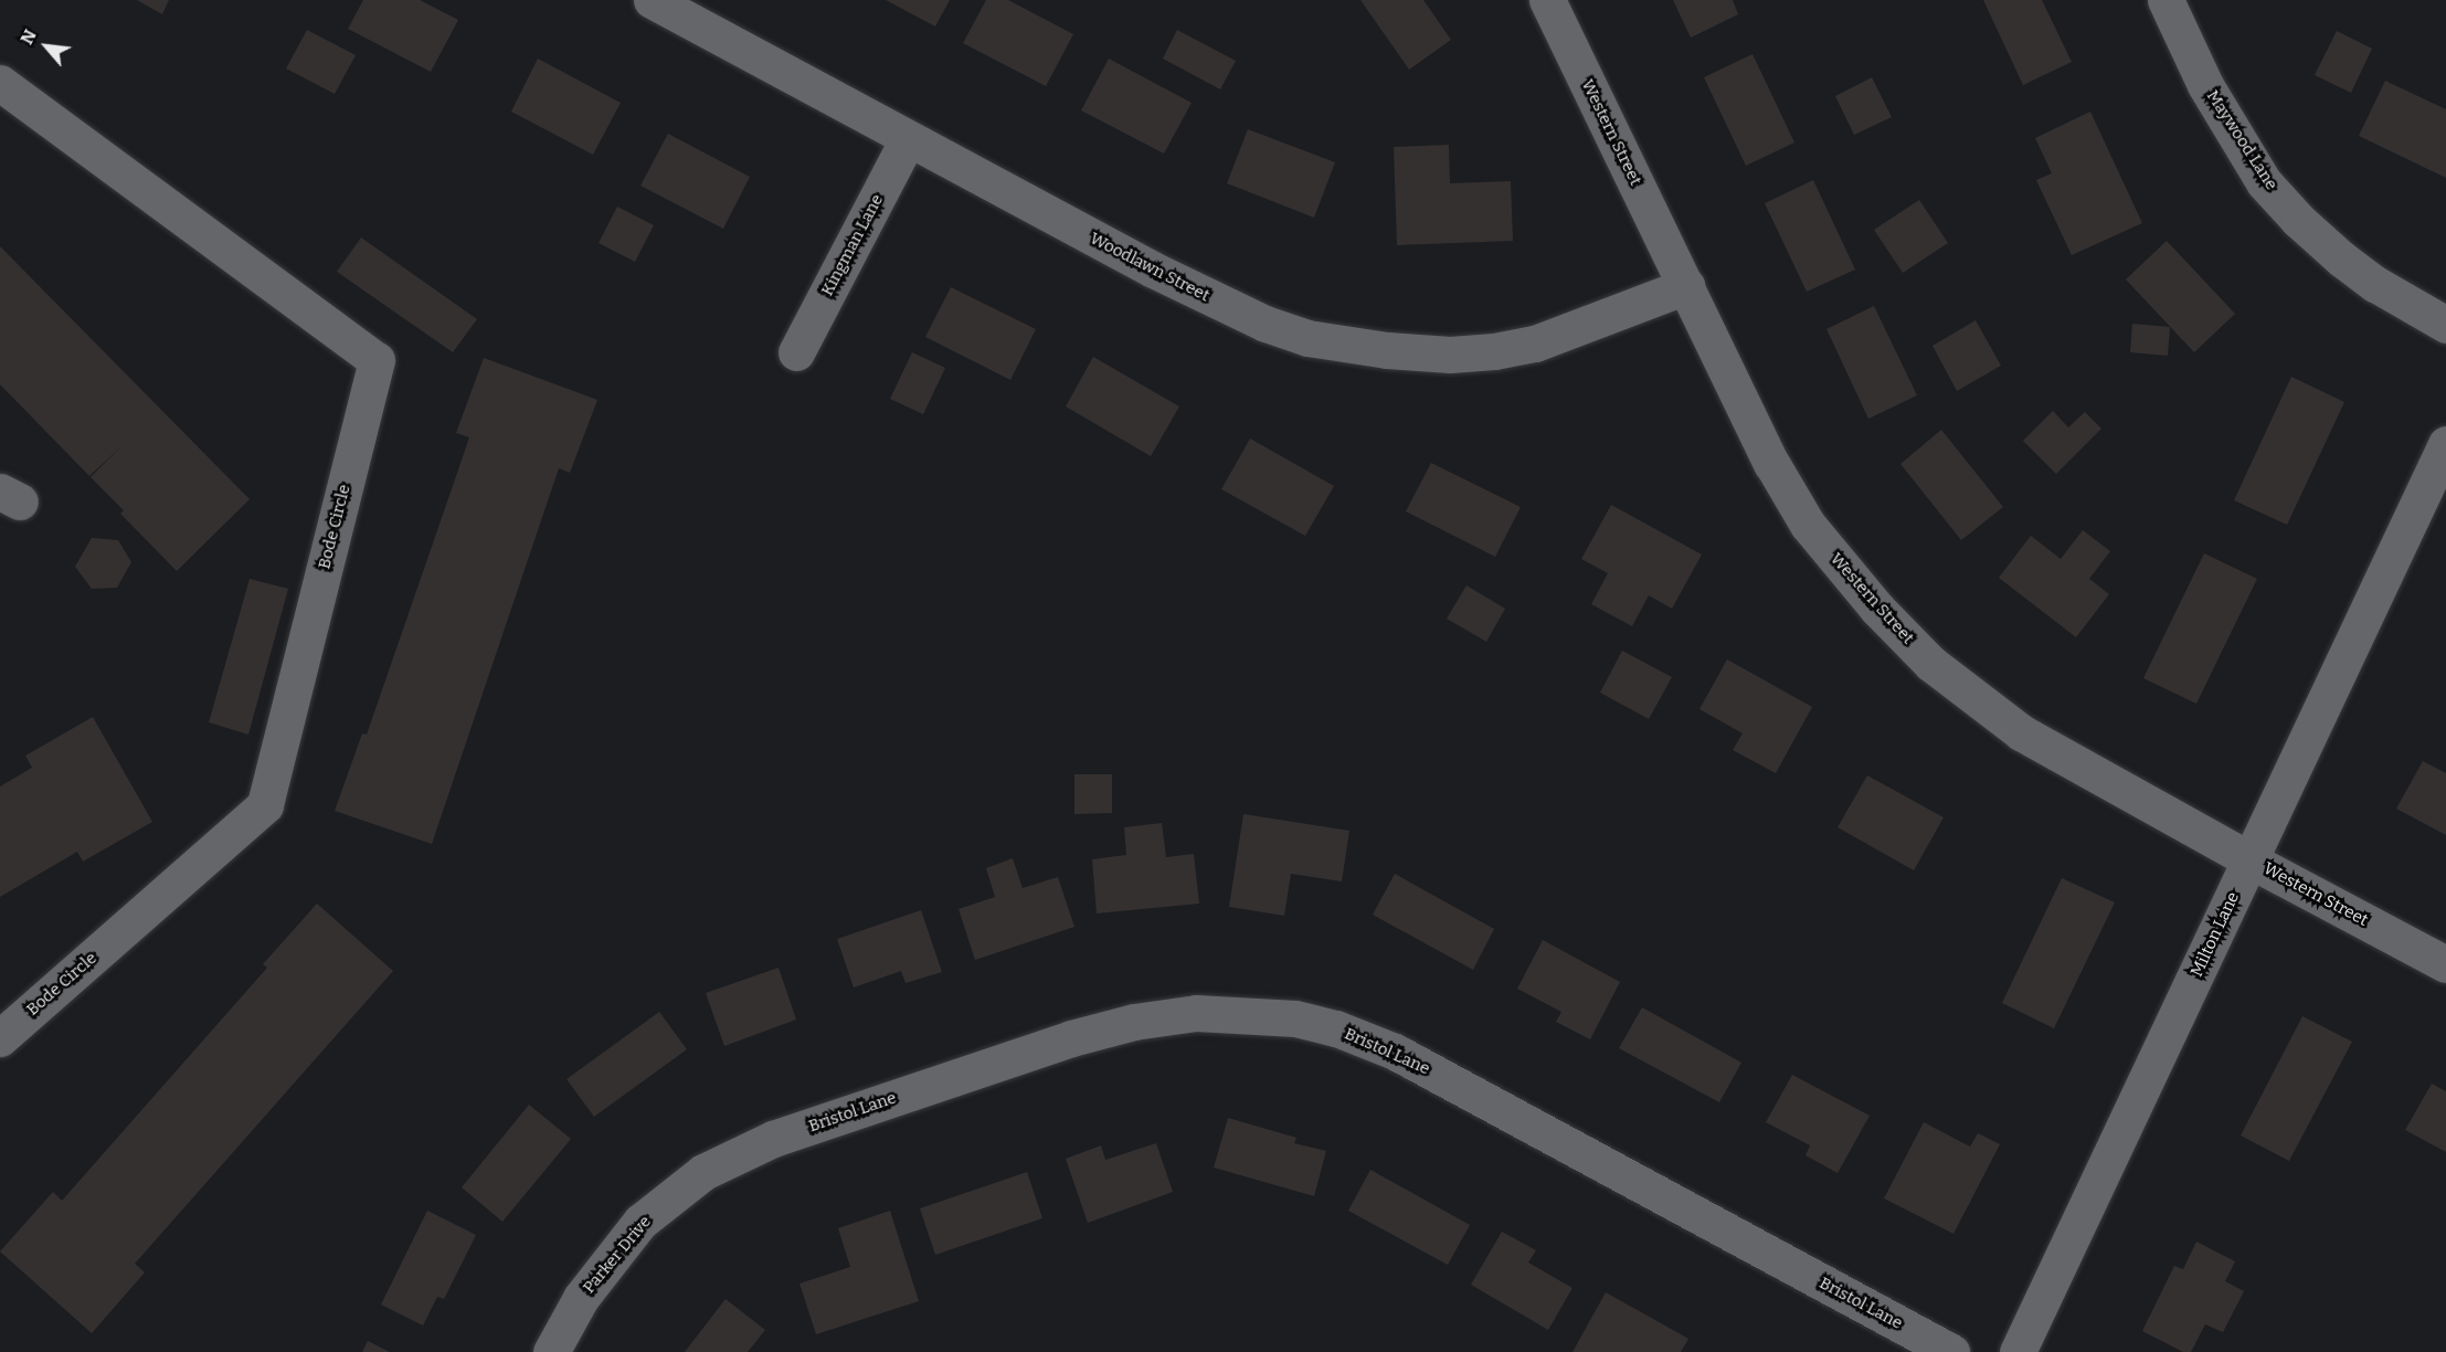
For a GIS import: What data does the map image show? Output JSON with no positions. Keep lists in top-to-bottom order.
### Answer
{
  "streets": {
    "street": [
      "Western Street",
      "Maywood Lane",
      "Kingman Lane",
      "Woodlawn Street",
      "Bode Circle",
      "Milton Lane",
      "Bristol Lane",
      "Parker Drive"
    ]
  },
  "crossings": [
    ["Western Street", "Woodlawn Street"],
    ["Western Street", "Milton Lane"],
    ["Kingman Lane", "Woodlawn Street"],
    ["Bristol Lane", "Parker Drive"]
  ],
  "north": "top left"
}
